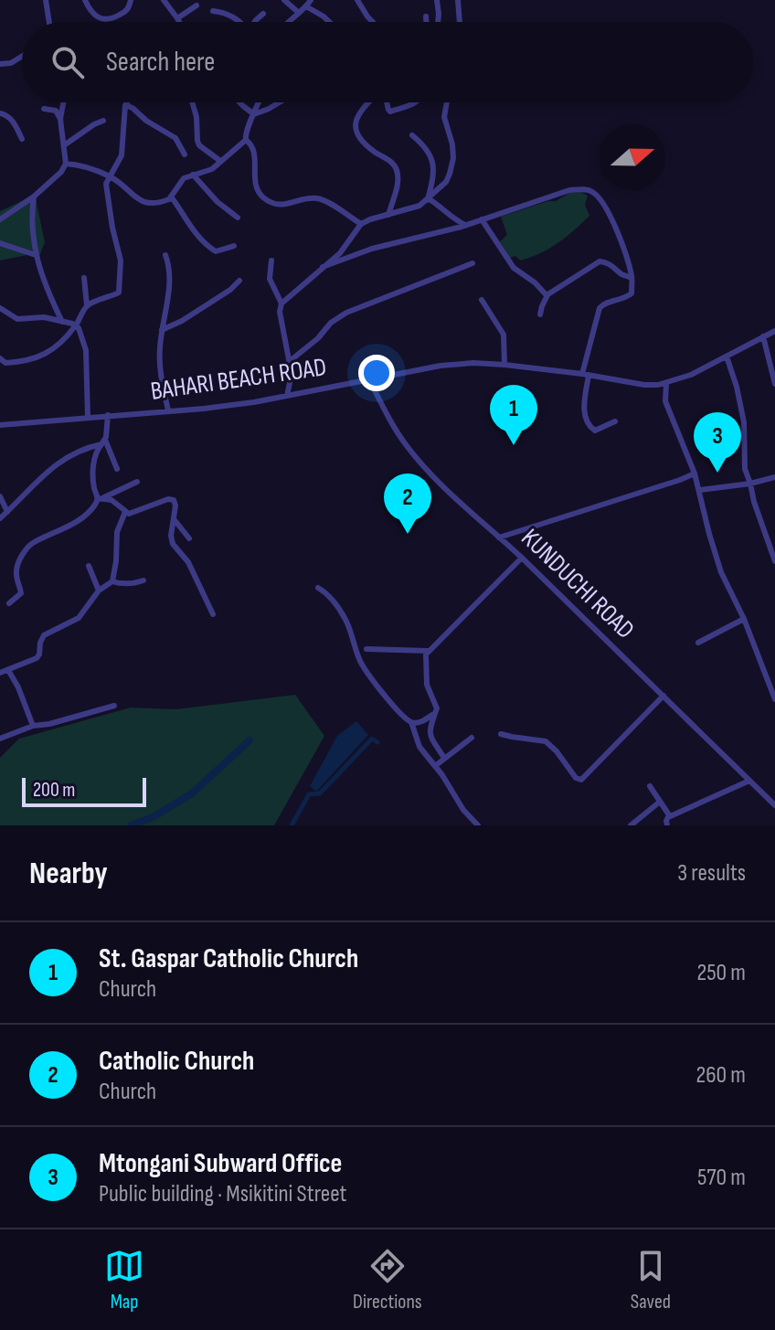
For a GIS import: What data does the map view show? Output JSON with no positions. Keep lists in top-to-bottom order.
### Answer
{
  "streets": {
    "street": ["BAHARI BEACH ROAD", "KUNDUCHI ROAD"]
  },
  "crossings": [
    ["BAHARI BEACH ROAD", "KUNDUCHI ROAD"]
  ],
  "scale_bar": "200 m",
  "north": "right",
  "page": {
    "search": "Search here",
    "pins": ["1", "3", "2"],
    "scale": "200 m",
    "heading": ["Nearby", "3 results"],
    "list": [
      {
        "mark": "1",
        "name": "St. Gaspar Catholic Church",
        "note": "Church",
        "value": "250 m"
      },
      {
        "mark": "2",
        "name": "Catholic Church",
        "note": "Church",
        "value": "260 m"
      },
      {
        "mark": "3",
        "name": "Mtongani Subward Office",
        "note": "Public building · Msikitini Street",
        "value": "570 m"
      }
    ],
    "nav": ["Map", "Directions", "Saved"]
  }
}
